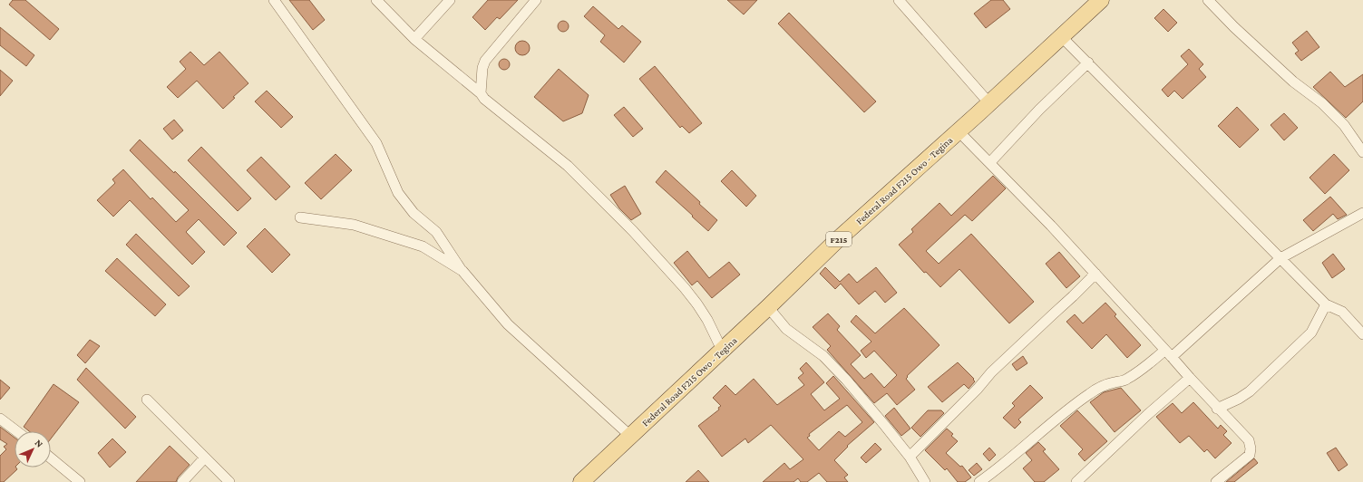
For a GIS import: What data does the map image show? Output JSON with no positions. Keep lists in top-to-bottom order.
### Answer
{
  "streets": {
    "main road": ["Federal Road F215 Owo - Tegina", "F215"]
  },
  "north": "top right"
}
